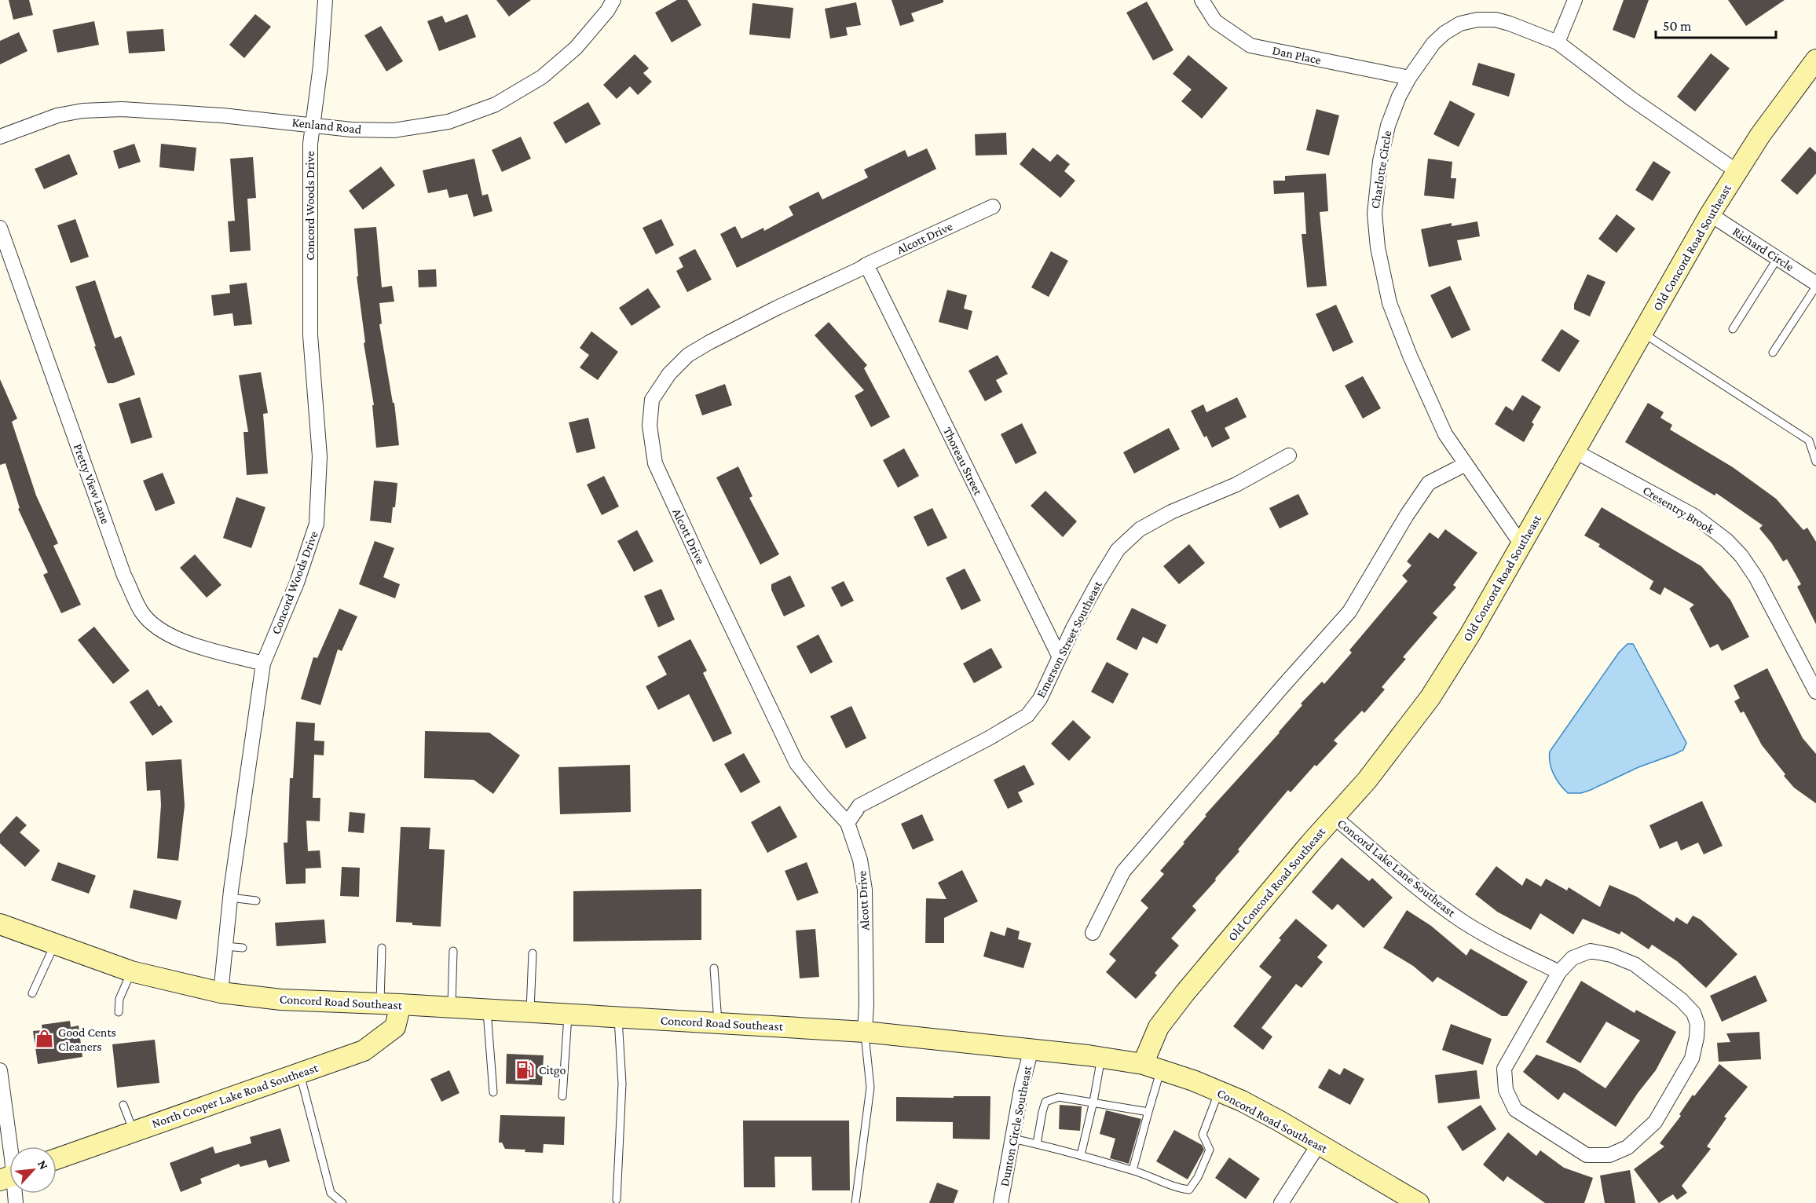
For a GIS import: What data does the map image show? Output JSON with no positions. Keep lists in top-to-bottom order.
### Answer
{
  "streets": {
    "street": [
      "Dan Place",
      "Kenland Road",
      "Charlotte Circle",
      "Concord Woods Drive",
      "Alcott Drive",
      "Old Concord Road Southeast",
      "Richard Circle",
      "Thoreau Street",
      "Pretty View Lane",
      "Cresentry Brook",
      "Emerson Street Southeast",
      "Concord Lake Lane Southeast",
      "Concord Road Southeast",
      "North Cooper Lake Road Southeast",
      "Dunton Circle Southeast"
    ]
  },
  "crossings": [
    ["Dan Place", "Charlotte Circle"],
    ["Kenland Road", "Concord Woods Drive"],
    ["Charlotte Circle", "Old Concord Road Southeast"],
    ["Concord Woods Drive", "Pretty View Lane"],
    ["Concord Woods Drive", "Concord Road Southeast"],
    ["Alcott Drive", "Thoreau Street"],
    ["Alcott Drive", "Emerson Street Southeast"],
    ["Alcott Drive", "Concord Road Southeast"],
    ["Old Concord Road Southeast", "Richard Circle"],
    ["Old Concord Road Southeast", "Cresentry Brook"],
    ["Old Concord Road Southeast", "Concord Lake Lane Southeast"],
    ["Old Concord Road Southeast", "Concord Road Southeast"],
    ["Thoreau Street", "Emerson Street Southeast"],
    ["Concord Road Southeast", "North Cooper Lake Road Southeast"],
    ["Concord Road Southeast", "Dunton Circle Southeast"]
  ],
  "places": {
    "shop": ["Good Cents Cleaners"],
    "fuel station": ["Citgo"]
  },
  "scale_bar": "50 m",
  "north": "top right"
}
